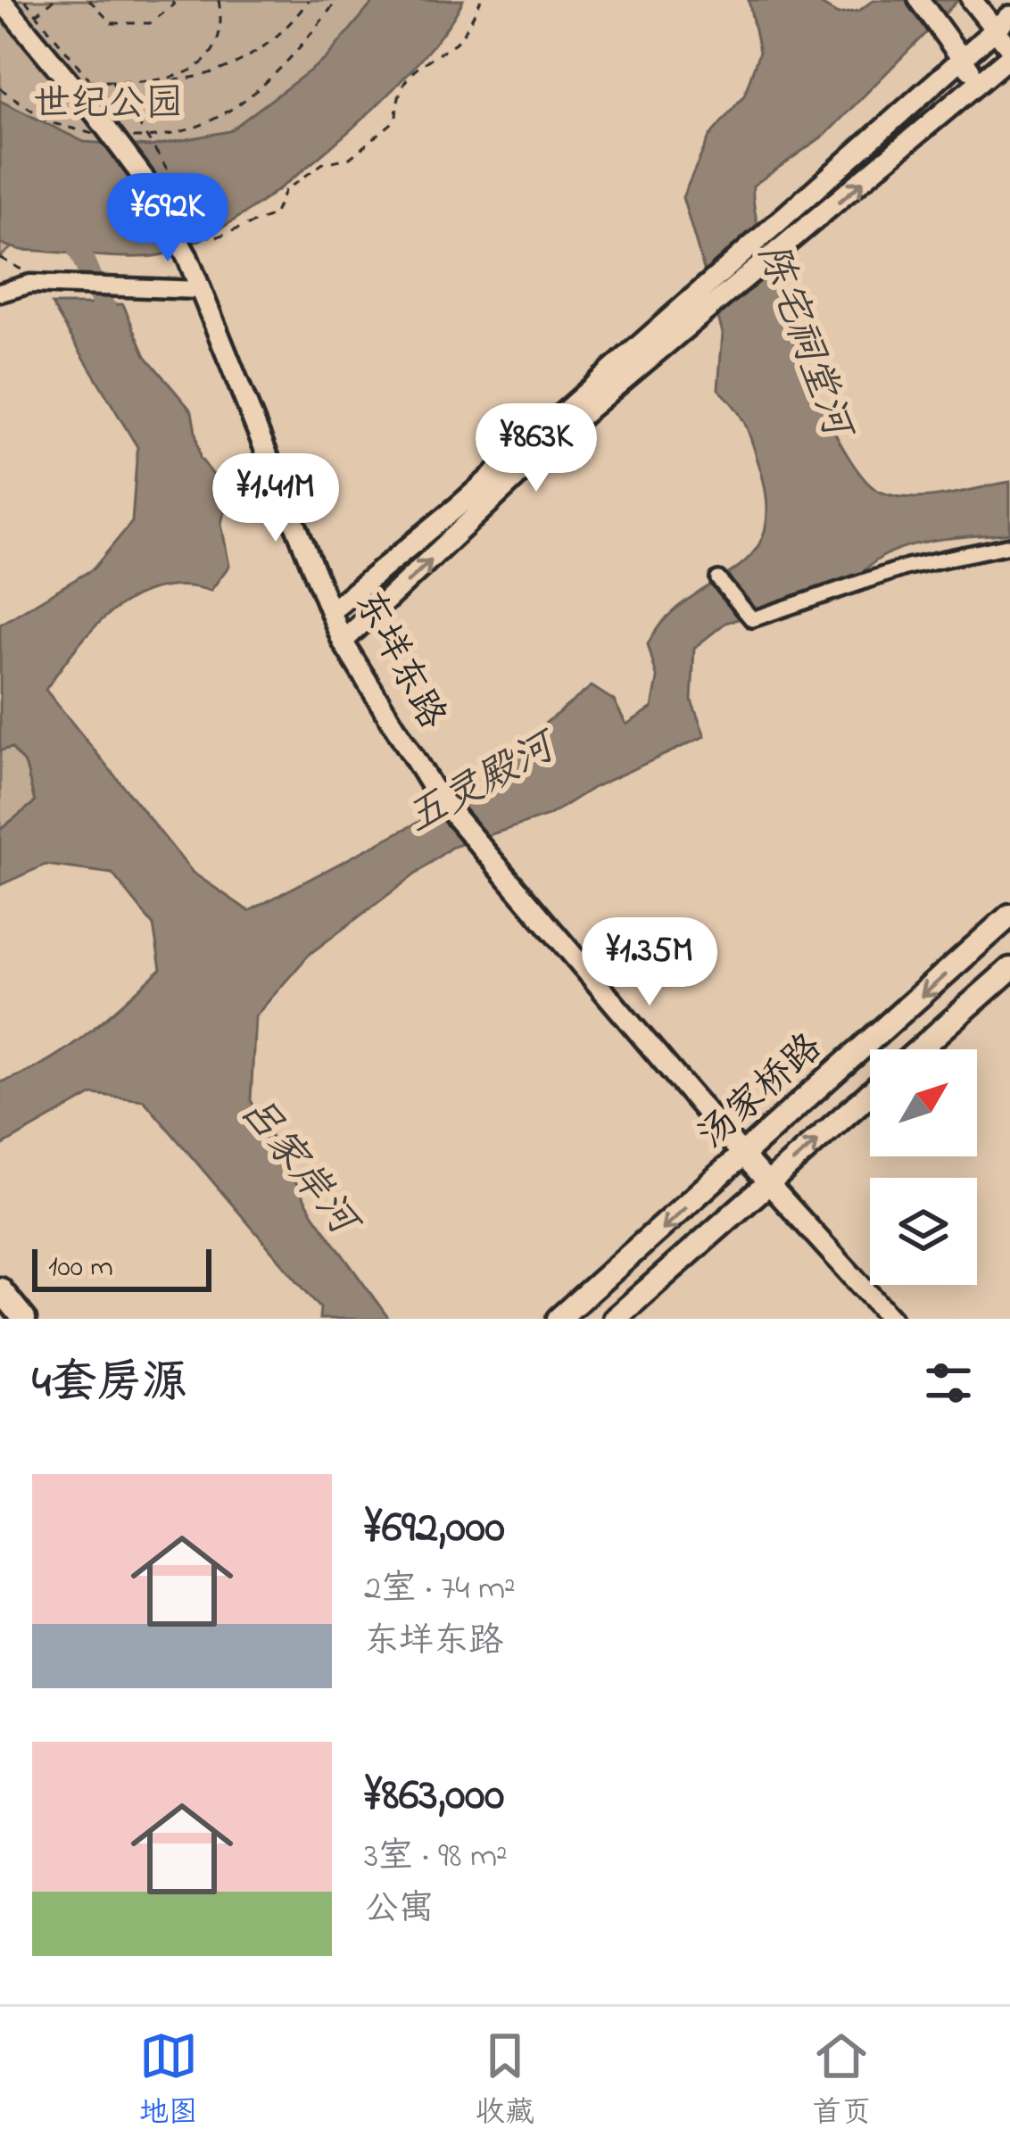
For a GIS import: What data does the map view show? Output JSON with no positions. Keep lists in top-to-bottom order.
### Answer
{
  "streets": {
    "main road": ["东垟东路", "汤家桥路"]
  },
  "crossings": [
    ["东垟东路", "汤家桥路"]
  ],
  "water": ["陈宅祠堂河", "五灵殿河", "吕家岸河"],
  "parks": ["世纪公园"],
  "scale_bar": "100 m",
  "north": "top right",
  "page": {
    "price": [
      "¥692K",
      "¥863K",
      "¥1.41M",
      "¥1.35M"
    ],
    "scale": "100 m",
    "heading": "4套房源",
    "list": [
      {
        "name": "¥692,000",
        "note": "2室 · 74 m² · 东垟东路"
      },
      {
        "name": "¥863,000",
        "note": "3室 · 98 m² · 公寓"
      }
    ],
    "tabs": ["地图", "收藏", "首页"]
  }
}
